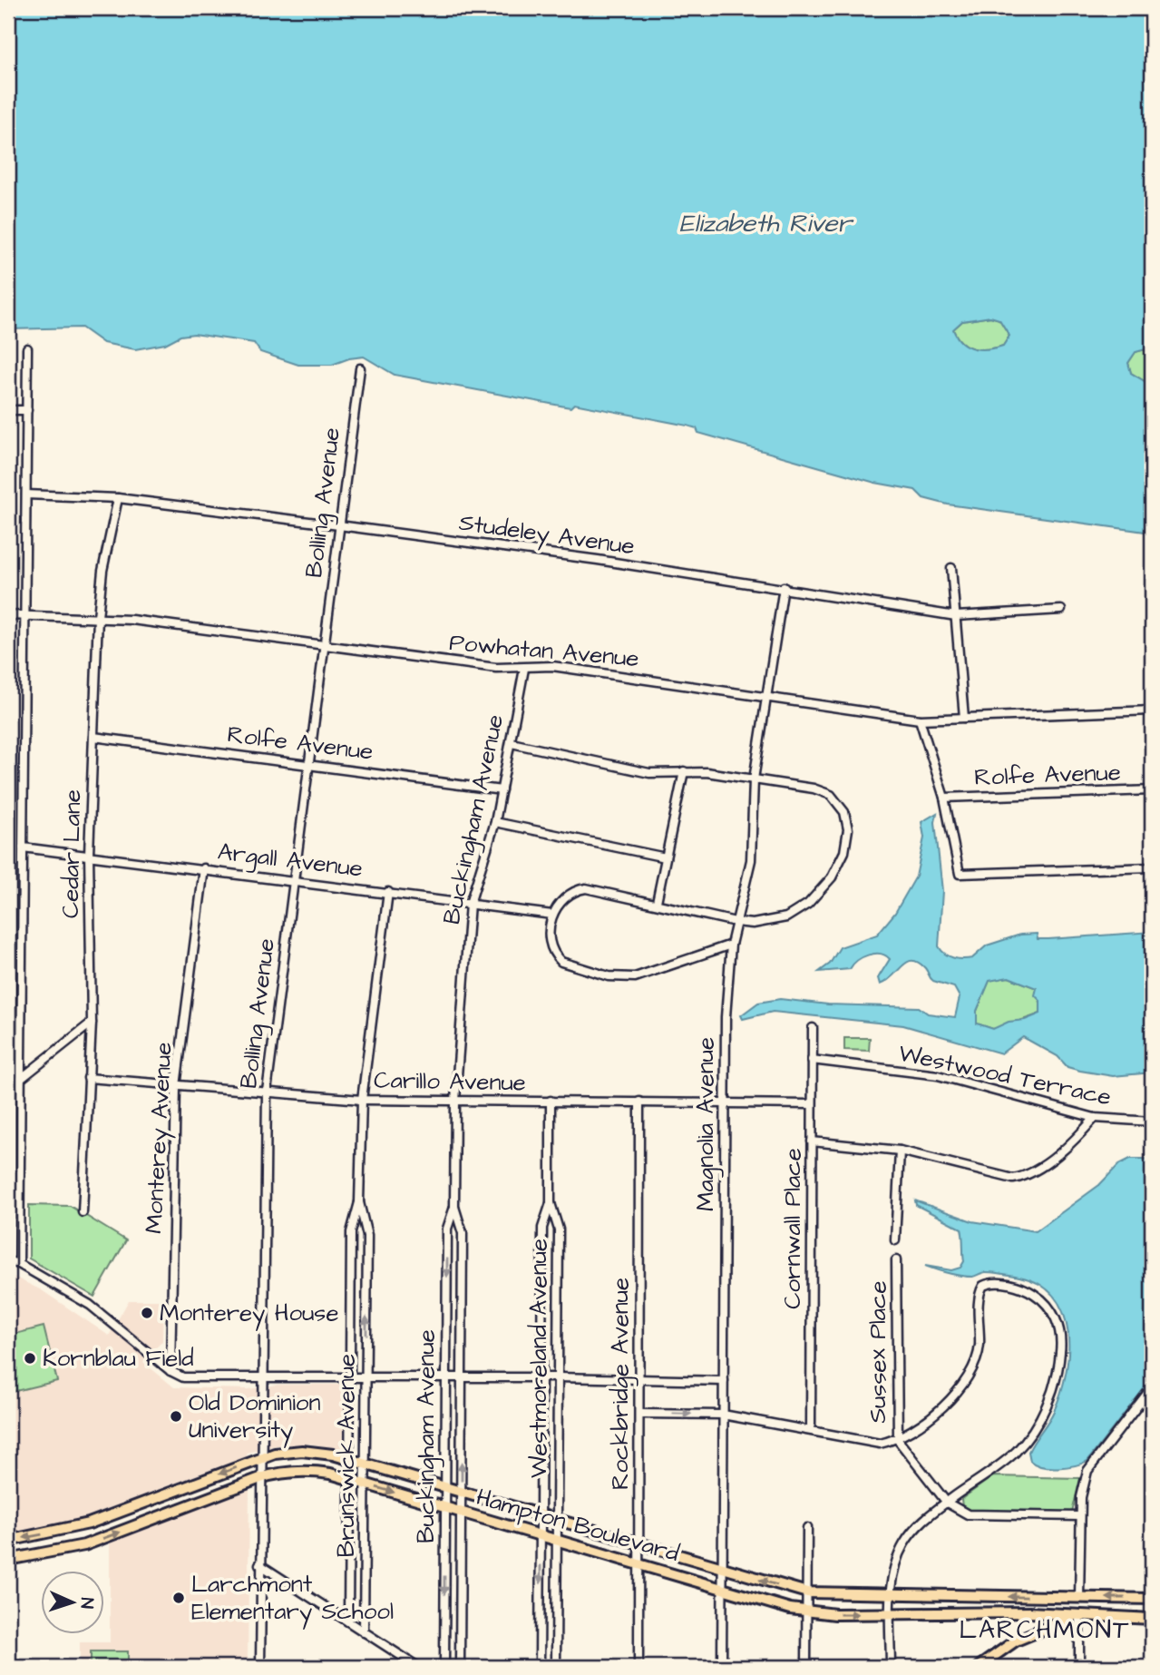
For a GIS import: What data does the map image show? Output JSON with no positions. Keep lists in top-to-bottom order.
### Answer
{
  "streets": {
    "main road": ["Hampton Boulevard"],
    "street": [
      "Bolling Avenue",
      "Studeley Avenue",
      "Powhatan Avenue",
      "Rolfe Avenue",
      "Buckingham Avenue",
      "Cedar Lane",
      "Argall Avenue",
      "Westwood Terrace",
      "Carillo Avenue",
      "Magnolia Avenue",
      "Monterey Avenue",
      "Cornwall Place",
      "Sussex Place",
      "Westmoreland Avenue",
      "Rockbridge Avenue",
      "Brunswick Avenue"
    ]
  },
  "crossings": [
    ["Bolling Avenue", "Studeley Avenue"],
    ["Bolling Avenue", "Powhatan Avenue"],
    ["Bolling Avenue", "Rolfe Avenue"],
    ["Bolling Avenue", "Argall Avenue"],
    ["Bolling Avenue", "Carillo Avenue"],
    ["Bolling Avenue", "Hampton Boulevard"],
    ["Studeley Avenue", "Cedar Lane"],
    ["Studeley Avenue", "Magnolia Avenue"],
    ["Powhatan Avenue", "Buckingham Avenue"],
    ["Powhatan Avenue", "Cedar Lane"],
    ["Powhatan Avenue", "Magnolia Avenue"],
    ["Rolfe Avenue", "Buckingham Avenue"],
    ["Rolfe Avenue", "Cedar Lane"],
    ["Buckingham Avenue", "Argall Avenue"],
    ["Buckingham Avenue", "Carillo Avenue"],
    ["Buckingham Avenue", "Hampton Boulevard"],
    ["Cedar Lane", "Argall Avenue"],
    ["Cedar Lane", "Carillo Avenue"],
    ["Argall Avenue", "Monterey Avenue"],
    ["Argall Avenue", "Brunswick Avenue"],
    ["Westwood Terrace", "Cornwall Place"],
    ["Carillo Avenue", "Magnolia Avenue"],
    ["Carillo Avenue", "Monterey Avenue"],
    ["Carillo Avenue", "Cornwall Place"],
    ["Carillo Avenue", "Westmoreland Avenue"],
    ["Carillo Avenue", "Rockbridge Avenue"],
    ["Carillo Avenue", "Brunswick Avenue"],
    ["Magnolia Avenue", "Hampton Boulevard"],
    ["Westmoreland Avenue", "Hampton Boulevard"],
    ["Rockbridge Avenue", "Hampton Boulevard"],
    ["Brunswick Avenue", "Hampton Boulevard"]
  ],
  "districts": ["LARCHMONT"],
  "water": ["Elizabeth River"],
  "places": [
    "Monterey House",
    "Kornblau Field",
    "Old Dominion University",
    "Larchmont Elementary School"
  ],
  "north": "right"
}
